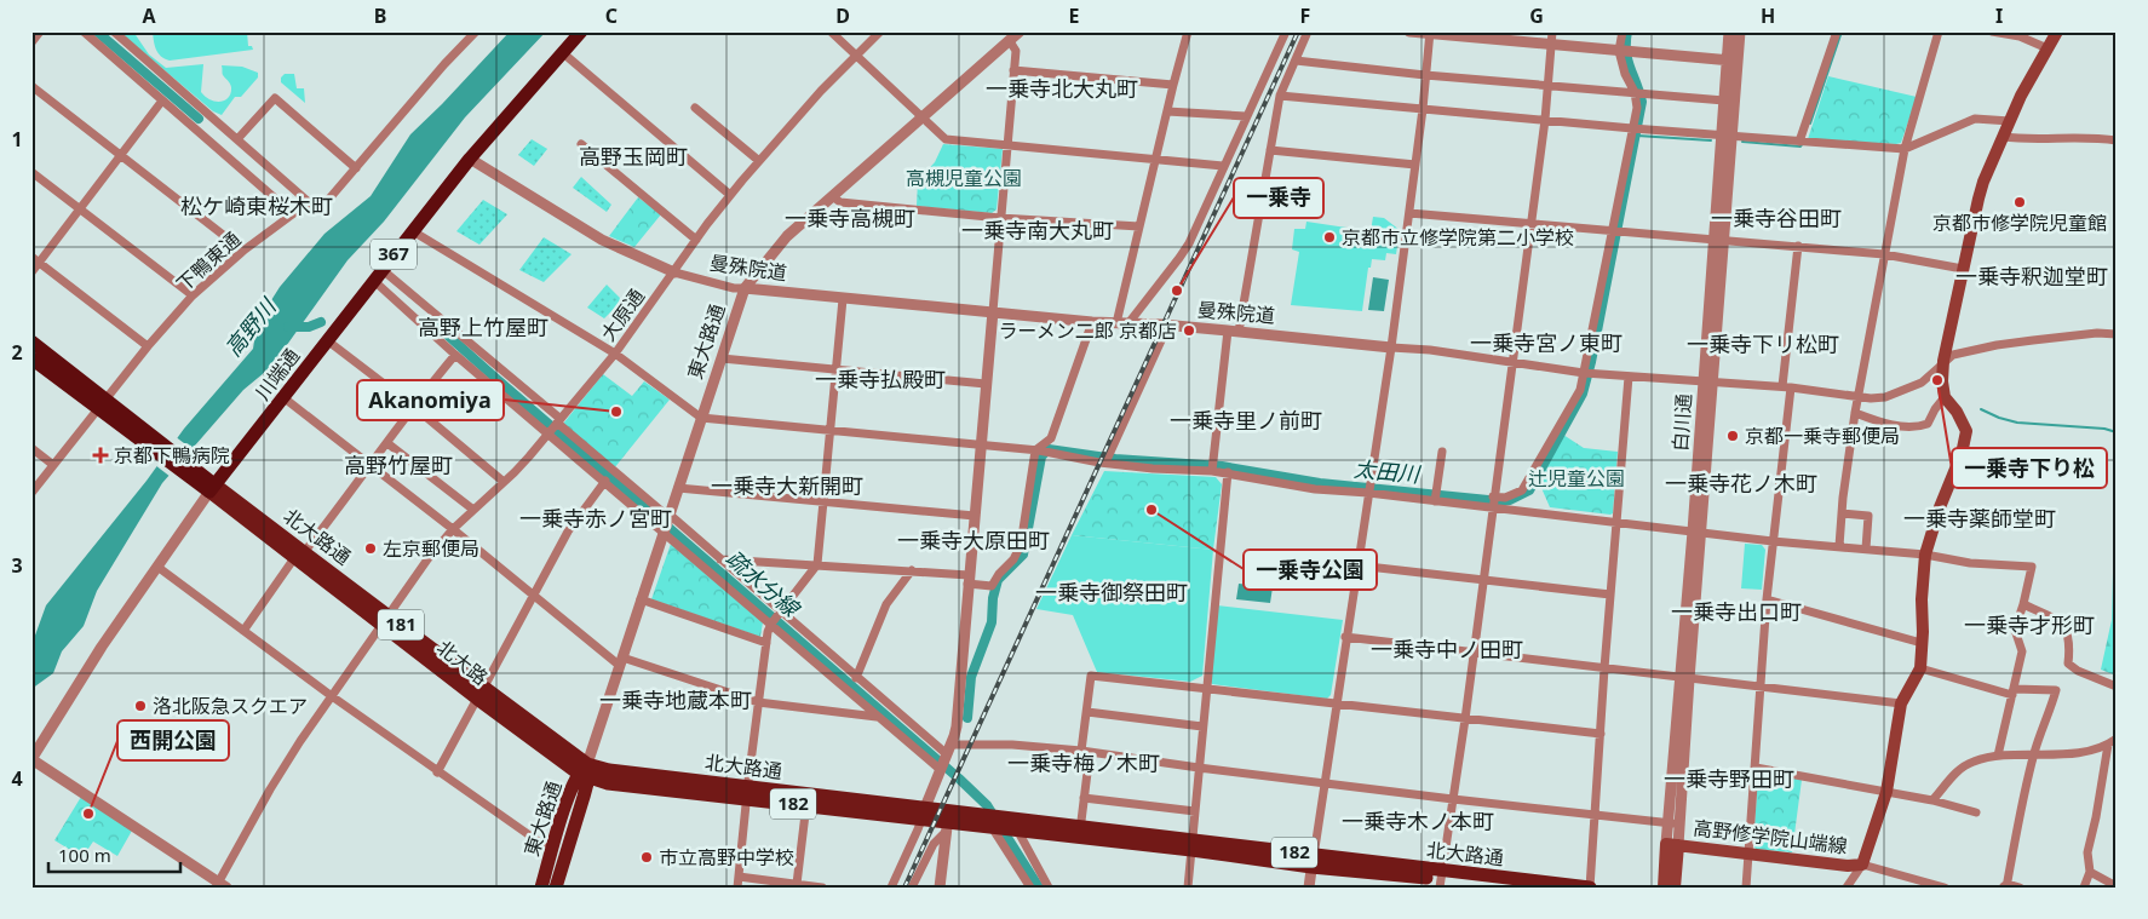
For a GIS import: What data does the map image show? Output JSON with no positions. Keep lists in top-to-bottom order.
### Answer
{
  "streets": {
    "highway": ["367", "川端通", "北大路通"],
    "main road": [
      "東大路通",
      "白川通",
      "181",
      "182",
      "高野修学院山端線"
    ],
    "street": ["下鴨東通", "曼殊院道", "大原通"]
  },
  "crossings": [
    ["下鴨東通", "北大路通"],
    ["曼殊院道", "大原通"],
    ["曼殊院道", "東大路通"],
    ["曼殊院道", "川端通"],
    ["曼殊院道", "白川通"],
    ["大原通", "北大路通"],
    ["東大路通", "北大路通"],
    ["川端通", "北大路通"],
    ["白川通", "高野修学院山端線"]
  ],
  "districts": [
    "一乗寺北大丸町",
    "高野玉岡町",
    "松ケ崎東桜木町",
    "一乗寺高槻町",
    "一乗寺谷田町",
    "一乗寺南大丸町",
    "一乗寺釈迦堂町",
    "高野上竹屋町",
    "一乗寺宮ノ東町",
    "一乗寺下リ松町",
    "一乗寺払殿町",
    "一乗寺里ノ前町",
    "高野竹屋町",
    "一乗寺花ノ木町",
    "一乗寺大新開町",
    "一乗寺赤ノ宮町",
    "一乗寺薬師堂町",
    "一乗寺大原田町",
    "一乗寺御祭田町",
    "一乗寺出口町",
    "一乗寺才形町",
    "一乗寺中ノ田町",
    "一乗寺地蔵本町",
    "一乗寺梅ノ木町",
    "一乗寺野田町",
    "一乗寺木ノ本町"
  ],
  "water": ["高野川", "太田川", "疏水分線"],
  "parks": ["高槻児童公園", "辻児童公園"],
  "places": {
    "other": [
      "京都市修学院児童館",
      "京都市立修学院第二小学校",
      "一乗寺",
      "ラーメン二郎 京都店",
      "一乗寺下り松",
      "Akanomiya",
      "京都一乗寺郵便局",
      "一乗寺公園",
      "左京郵便局",
      "洛北阪急スクエア",
      "西開公園",
      "市立高野中学校"
    ],
    "health": ["京都下鴨病院"]
  },
  "scale_bar": "100 m",
  "grid": {
    "columns": [
      "A",
      "B",
      "C",
      "D",
      "E",
      "F",
      "G",
      "H",
      "I"
    ],
    "rows": [
      "1",
      "2",
      "3",
      "4"
    ]
  }
}
